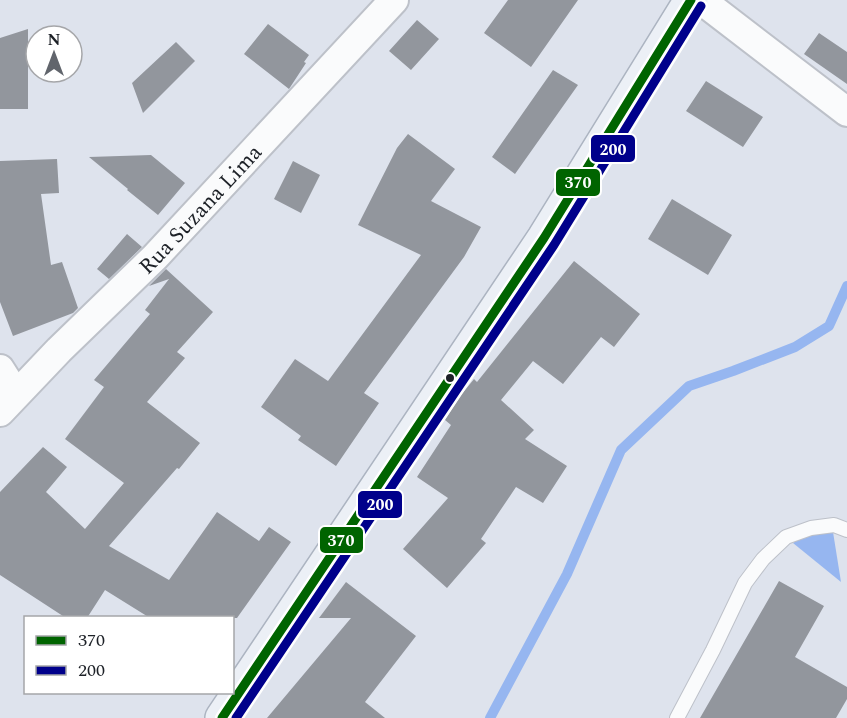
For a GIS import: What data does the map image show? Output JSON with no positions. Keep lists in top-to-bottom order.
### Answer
{
  "streets": {
    "street": ["Rua Suzana Lima"]
  },
  "lines": ["transit line 370", "transit line 200"],
  "legend": ["370", "200"],
  "north": "top"
}
